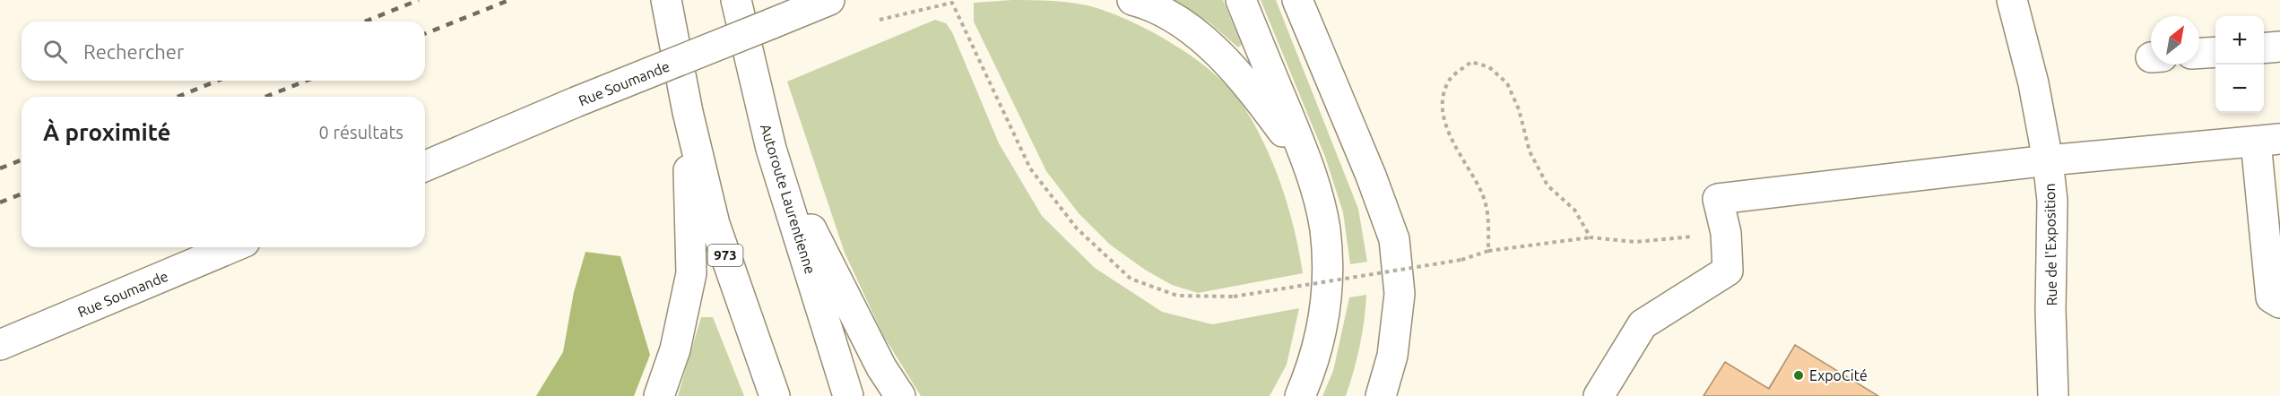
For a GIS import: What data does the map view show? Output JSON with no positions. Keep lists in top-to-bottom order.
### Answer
{
  "streets": {
    "main road": [
      "Rue Soumande",
      "Autoroute Laurentienne",
      "Rue de l'Exposition",
      "973"
    ]
  },
  "places": ["ExpoCité"],
  "north": "top right",
  "page": {
    "map_buttons": ["+", "−"],
    "search": "Rechercher",
    "heading": ["À proximité", "0 résultats"]
  }
}
